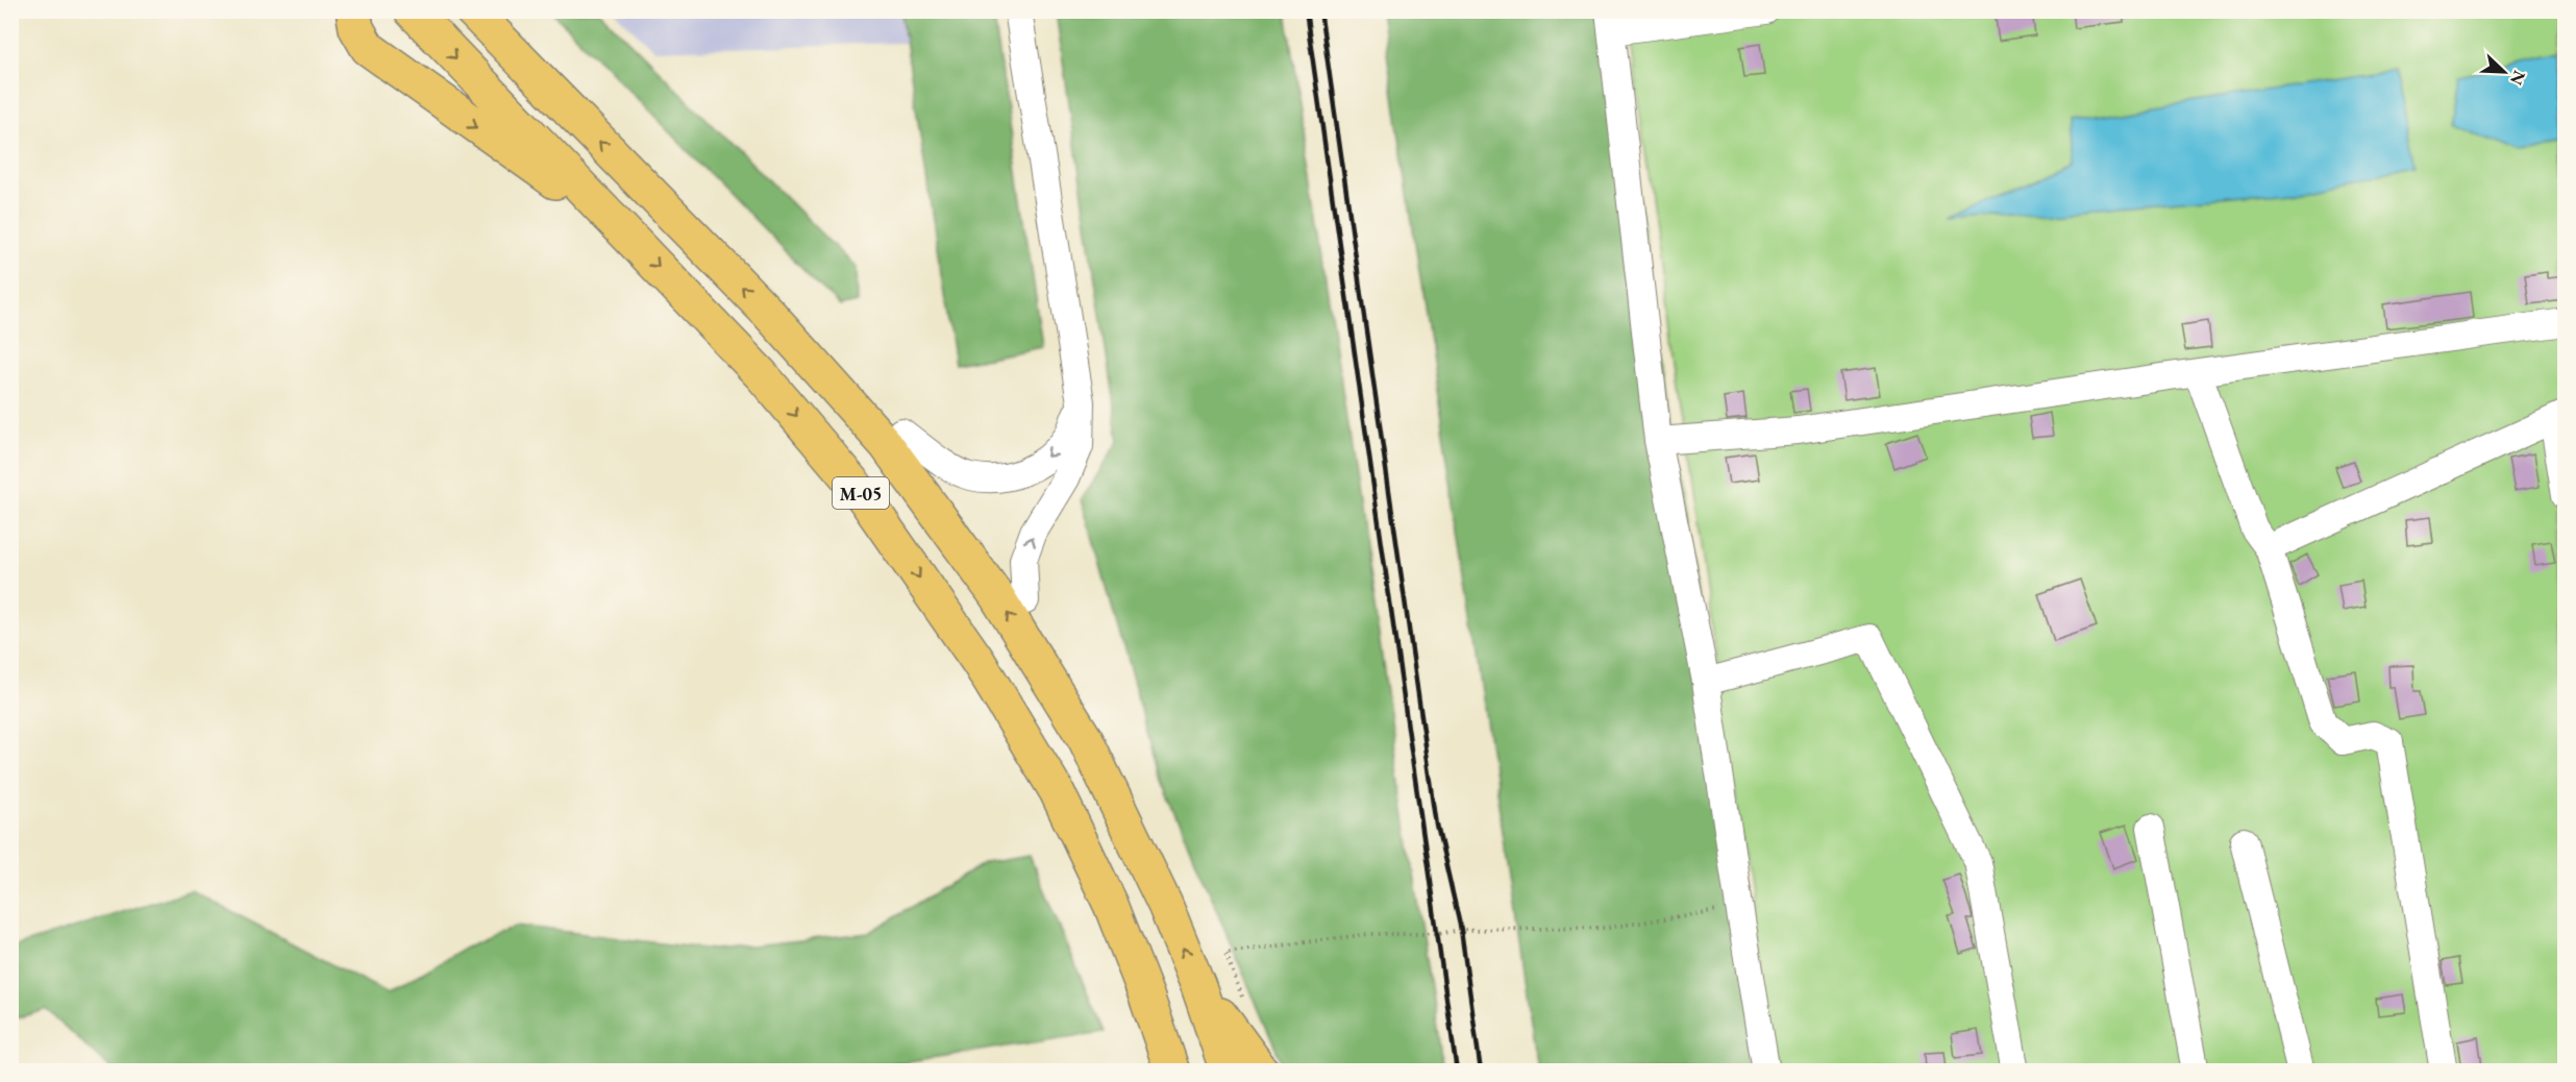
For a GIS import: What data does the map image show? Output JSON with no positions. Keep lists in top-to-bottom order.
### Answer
{
  "streets": {
    "highway": ["М-05"]
  },
  "north": "bottom right"
}
